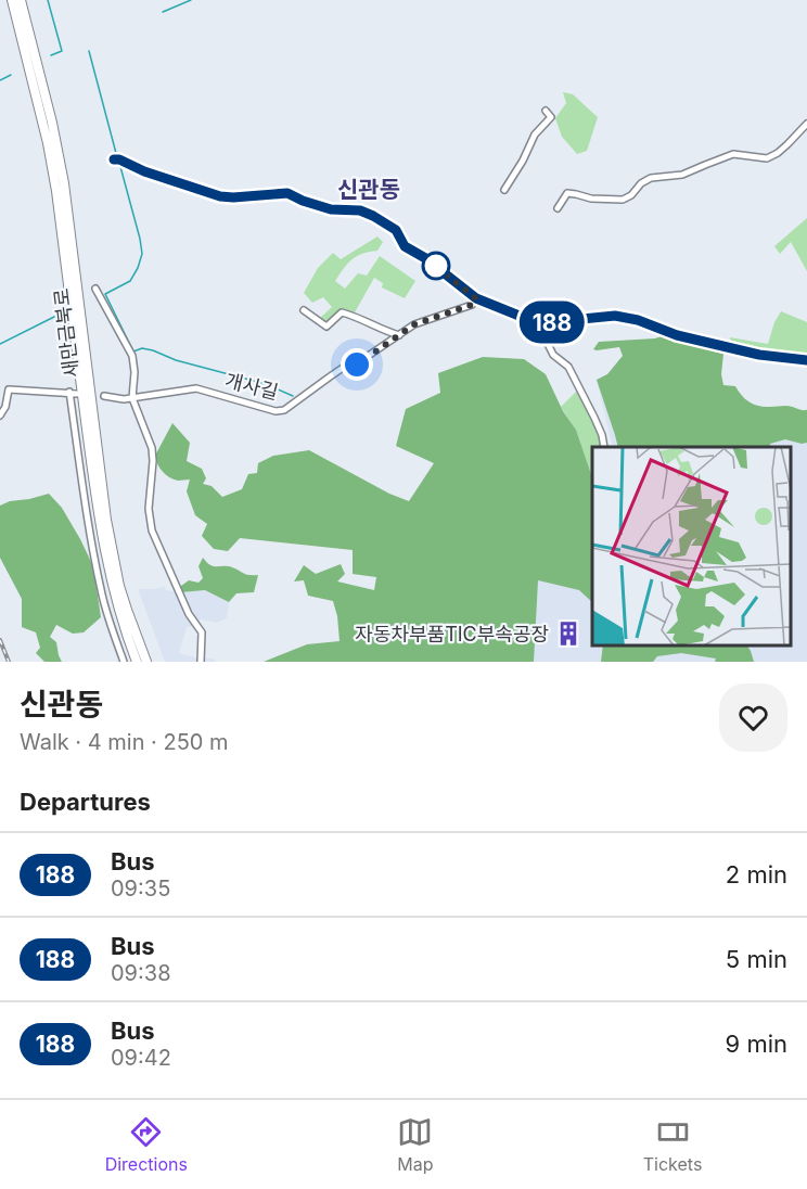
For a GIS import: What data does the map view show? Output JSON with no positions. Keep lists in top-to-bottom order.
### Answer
{
  "streets": {
    "highway": ["새만금북로"],
    "street": ["개사길"]
  },
  "districts": ["신관동"],
  "places": {
    "building": ["자동차부품TIC부속공장"]
  },
  "lines": ["bus line 188"],
  "page": {
    "on_map": "188",
    "heading": [
      ["신관동", "Walk · 4 min · 250 m"],
      "Departures"
    ],
    "list": [
      {
        "mark": "188",
        "name": "Bus",
        "note": "09:35",
        "value": "2 min"
      },
      {
        "mark": "188",
        "name": "Bus",
        "note": "09:38",
        "value": "5 min"
      },
      {
        "mark": "188",
        "name": "Bus",
        "note": "09:42",
        "value": "9 min"
      }
    ],
    "tabs": ["Directions", "Map", "Tickets"]
  }
}
